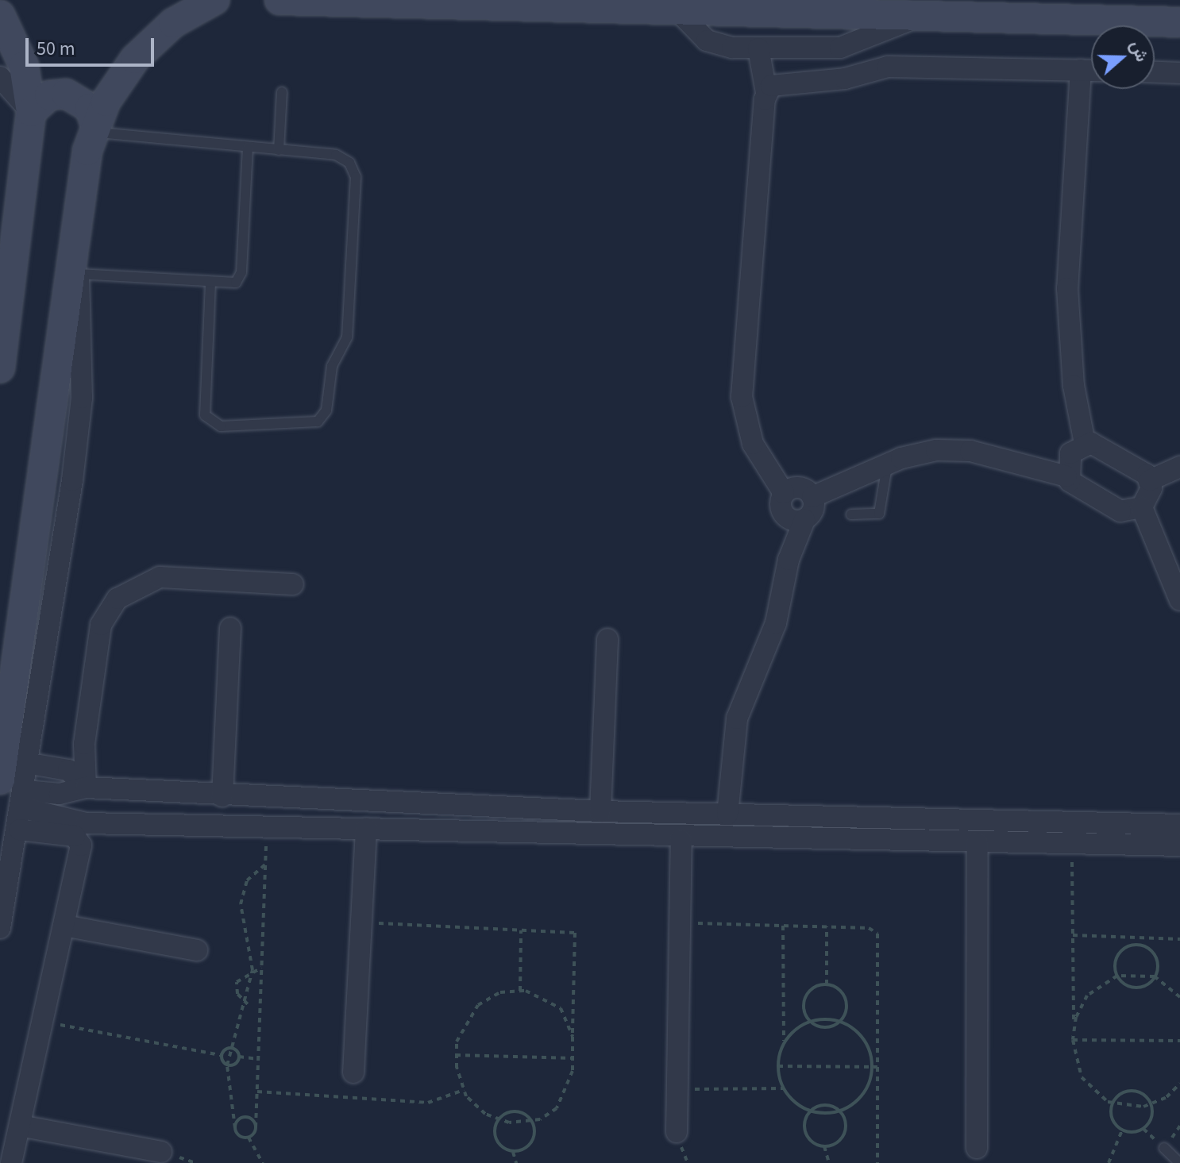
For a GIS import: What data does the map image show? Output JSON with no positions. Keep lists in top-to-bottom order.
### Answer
{
  "scale_bar": "50 m",
  "north": "right"
}
